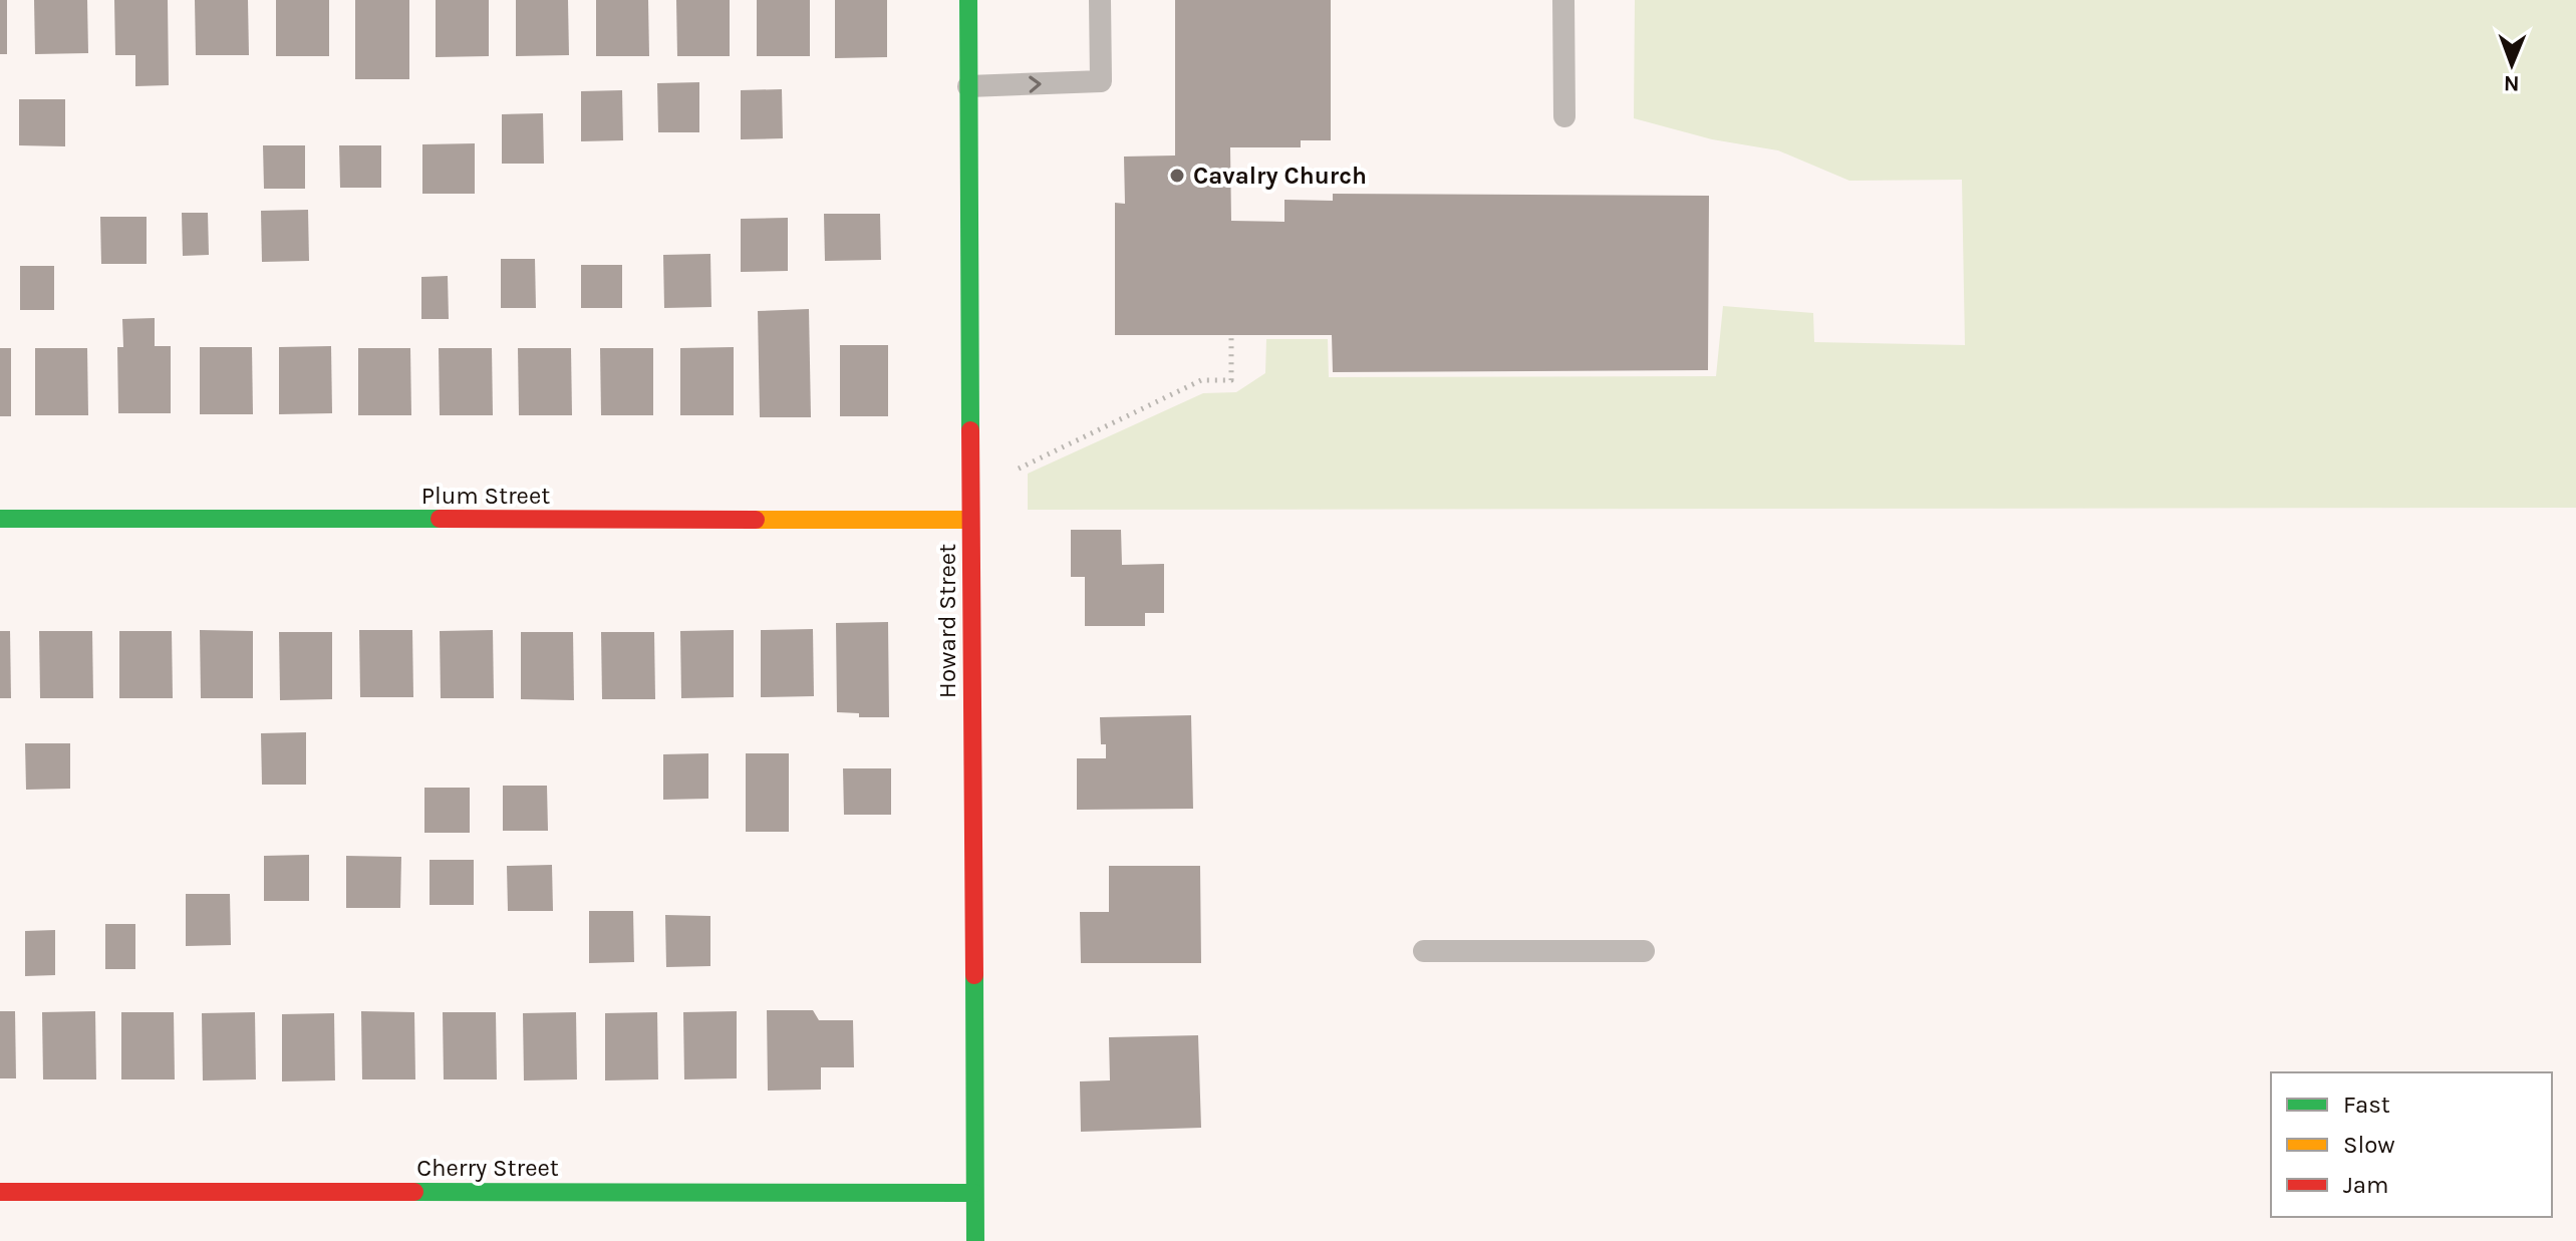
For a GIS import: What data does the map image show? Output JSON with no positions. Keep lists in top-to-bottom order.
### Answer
{
  "streets": {
    "street": ["Plum Street", "Howard Street", "Cherry Street"]
  },
  "crossings": [
    ["Plum Street", "Howard Street"],
    ["Howard Street", "Cherry Street"]
  ],
  "places": ["Cavalry Church"],
  "legend": ["Fast", "Slow", "Jam"],
  "north": "bottom"
}
